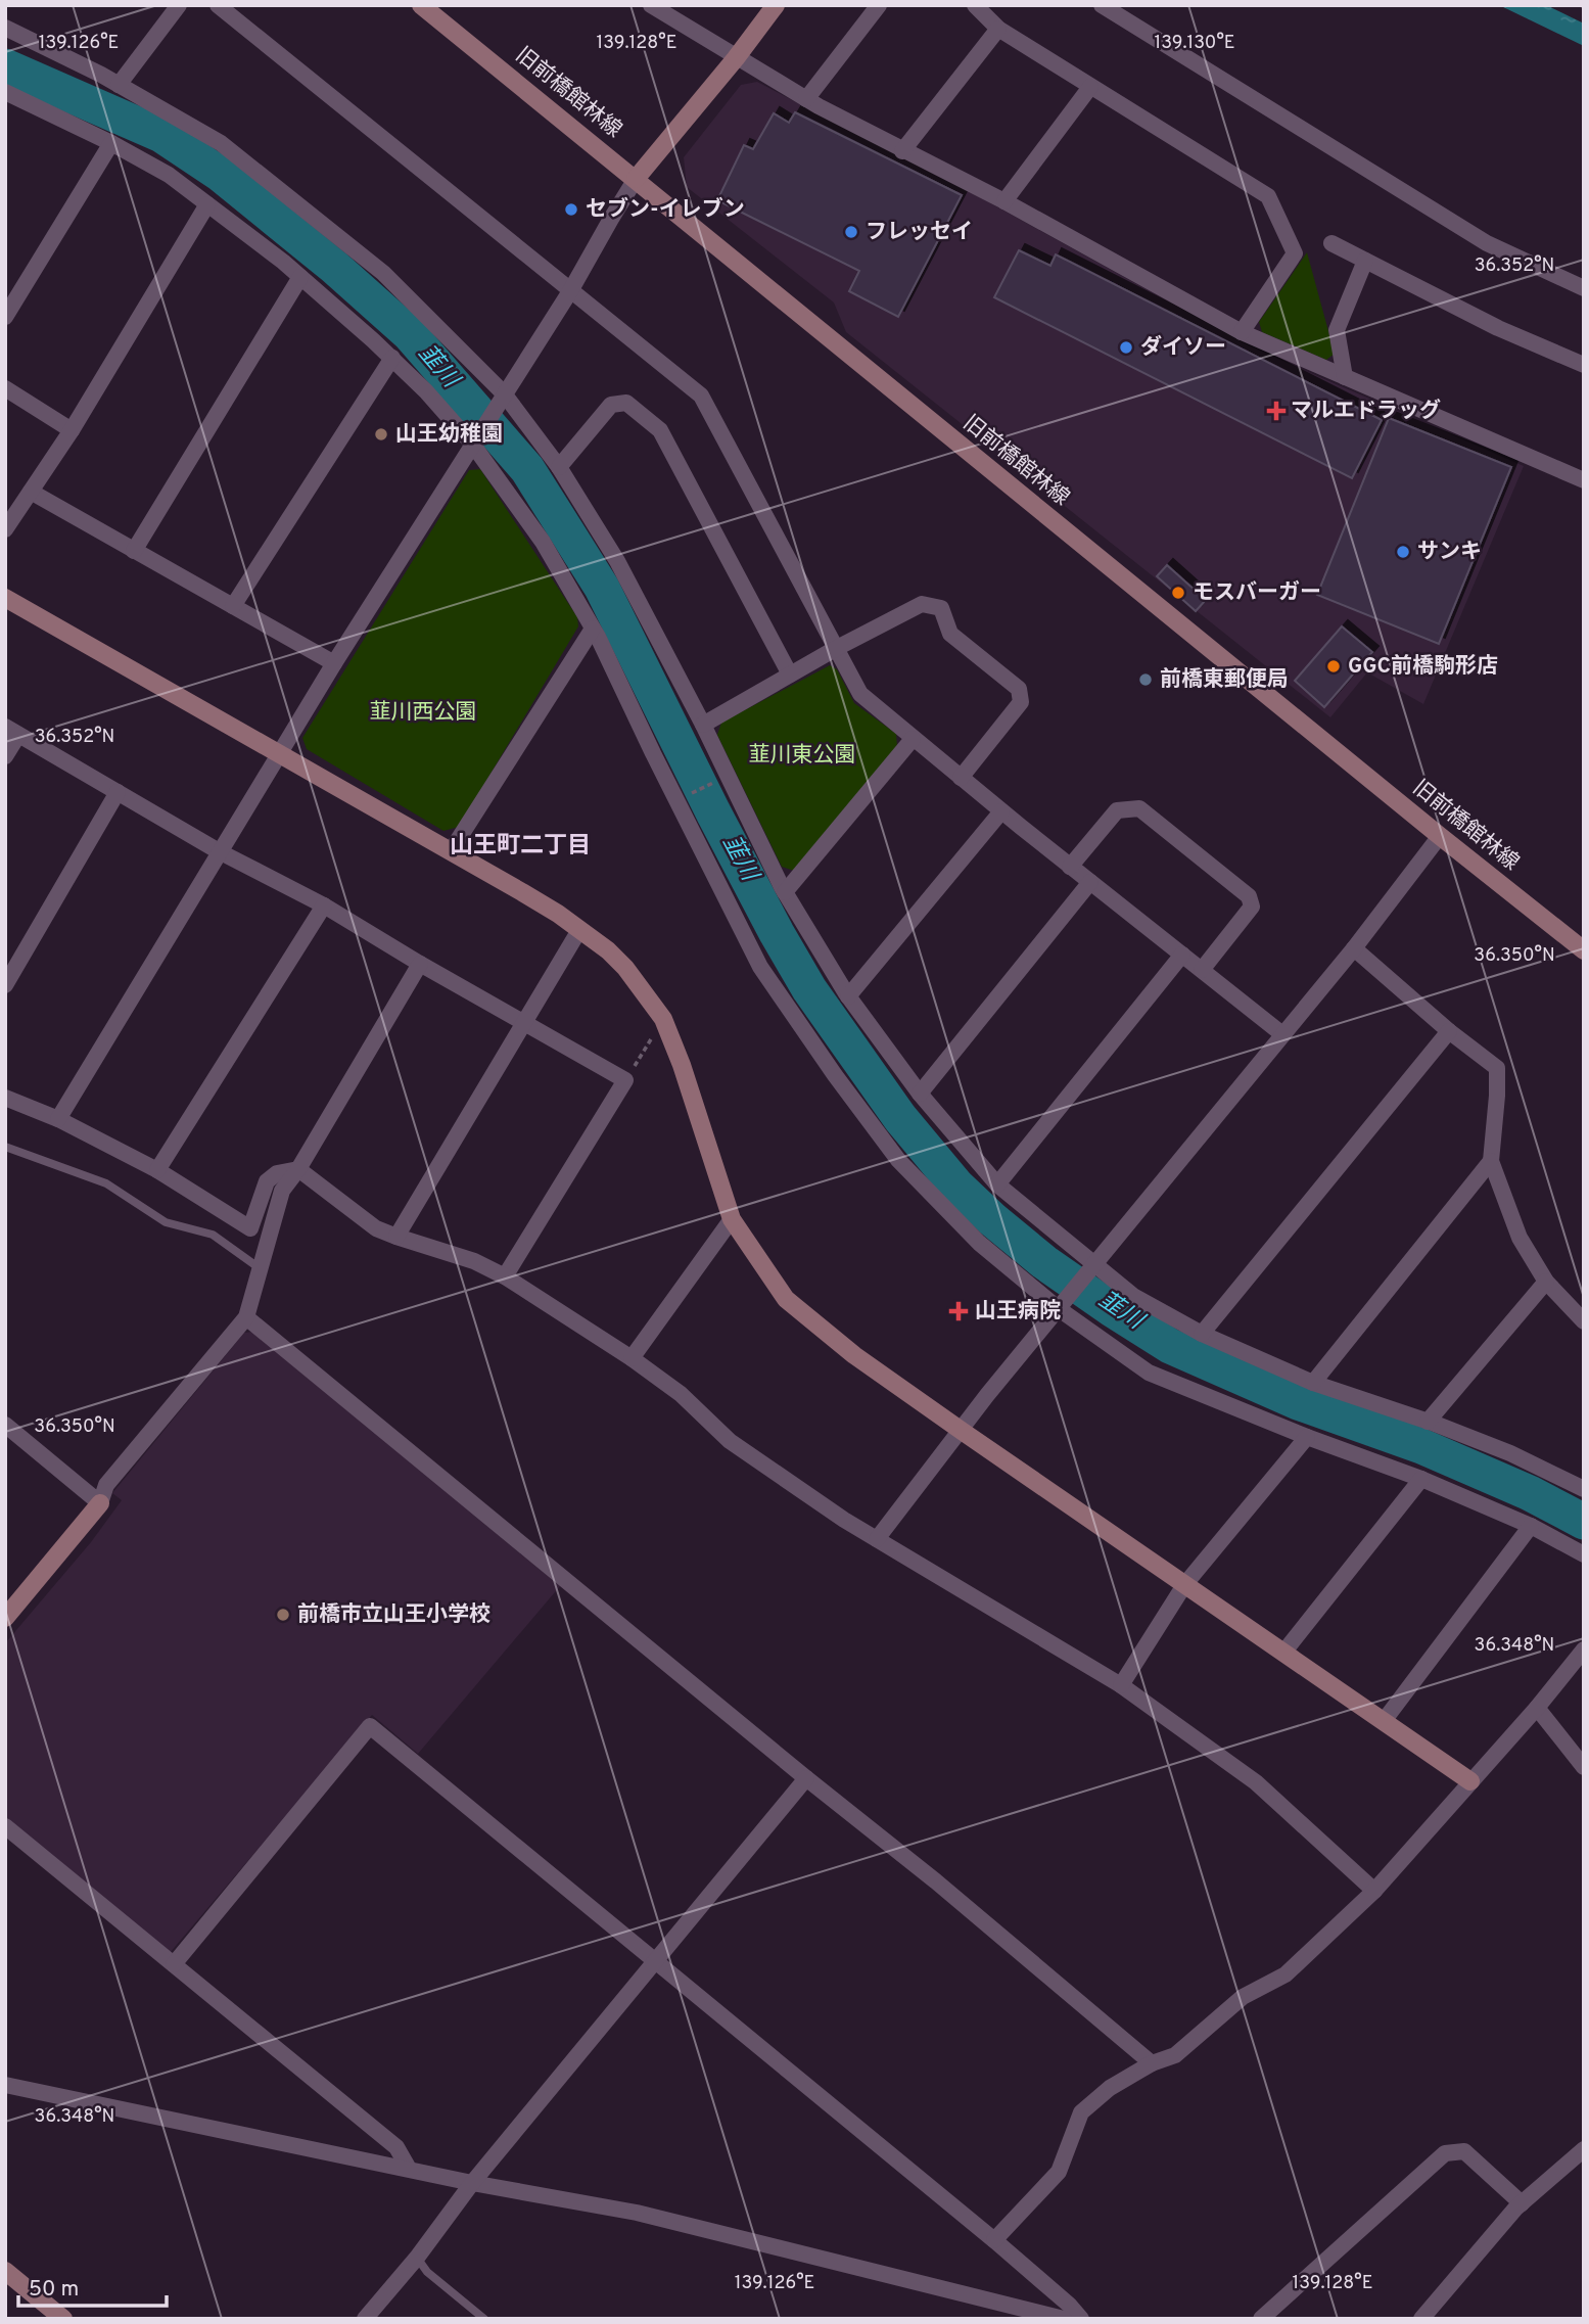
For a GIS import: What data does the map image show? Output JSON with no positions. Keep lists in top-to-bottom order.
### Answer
{
  "streets": {
    "street": ["旧前橋館林線"]
  },
  "districts": ["山王町二丁目"],
  "water": ["韮川"],
  "parks": ["韮川西公園", "韮川東公園"],
  "places": {
    "other": [
      "セブン-イレブン",
      "フレッセイ",
      "ダイソー",
      "山王幼稚園",
      "サンキ",
      "モスバーガー",
      "GGC前橋駒形店",
      "前橋東郵便局",
      "前橋市立山王小学校"
    ],
    "health": ["マルエドラッグ", "山王病院"]
  },
  "scale_bar": "50 m",
  "coordinates": [
    "139.126°E",
    "139.128°E",
    "139.130°E",
    "36.352°N",
    "36.350°N",
    "36.348°N"
  ]
}
